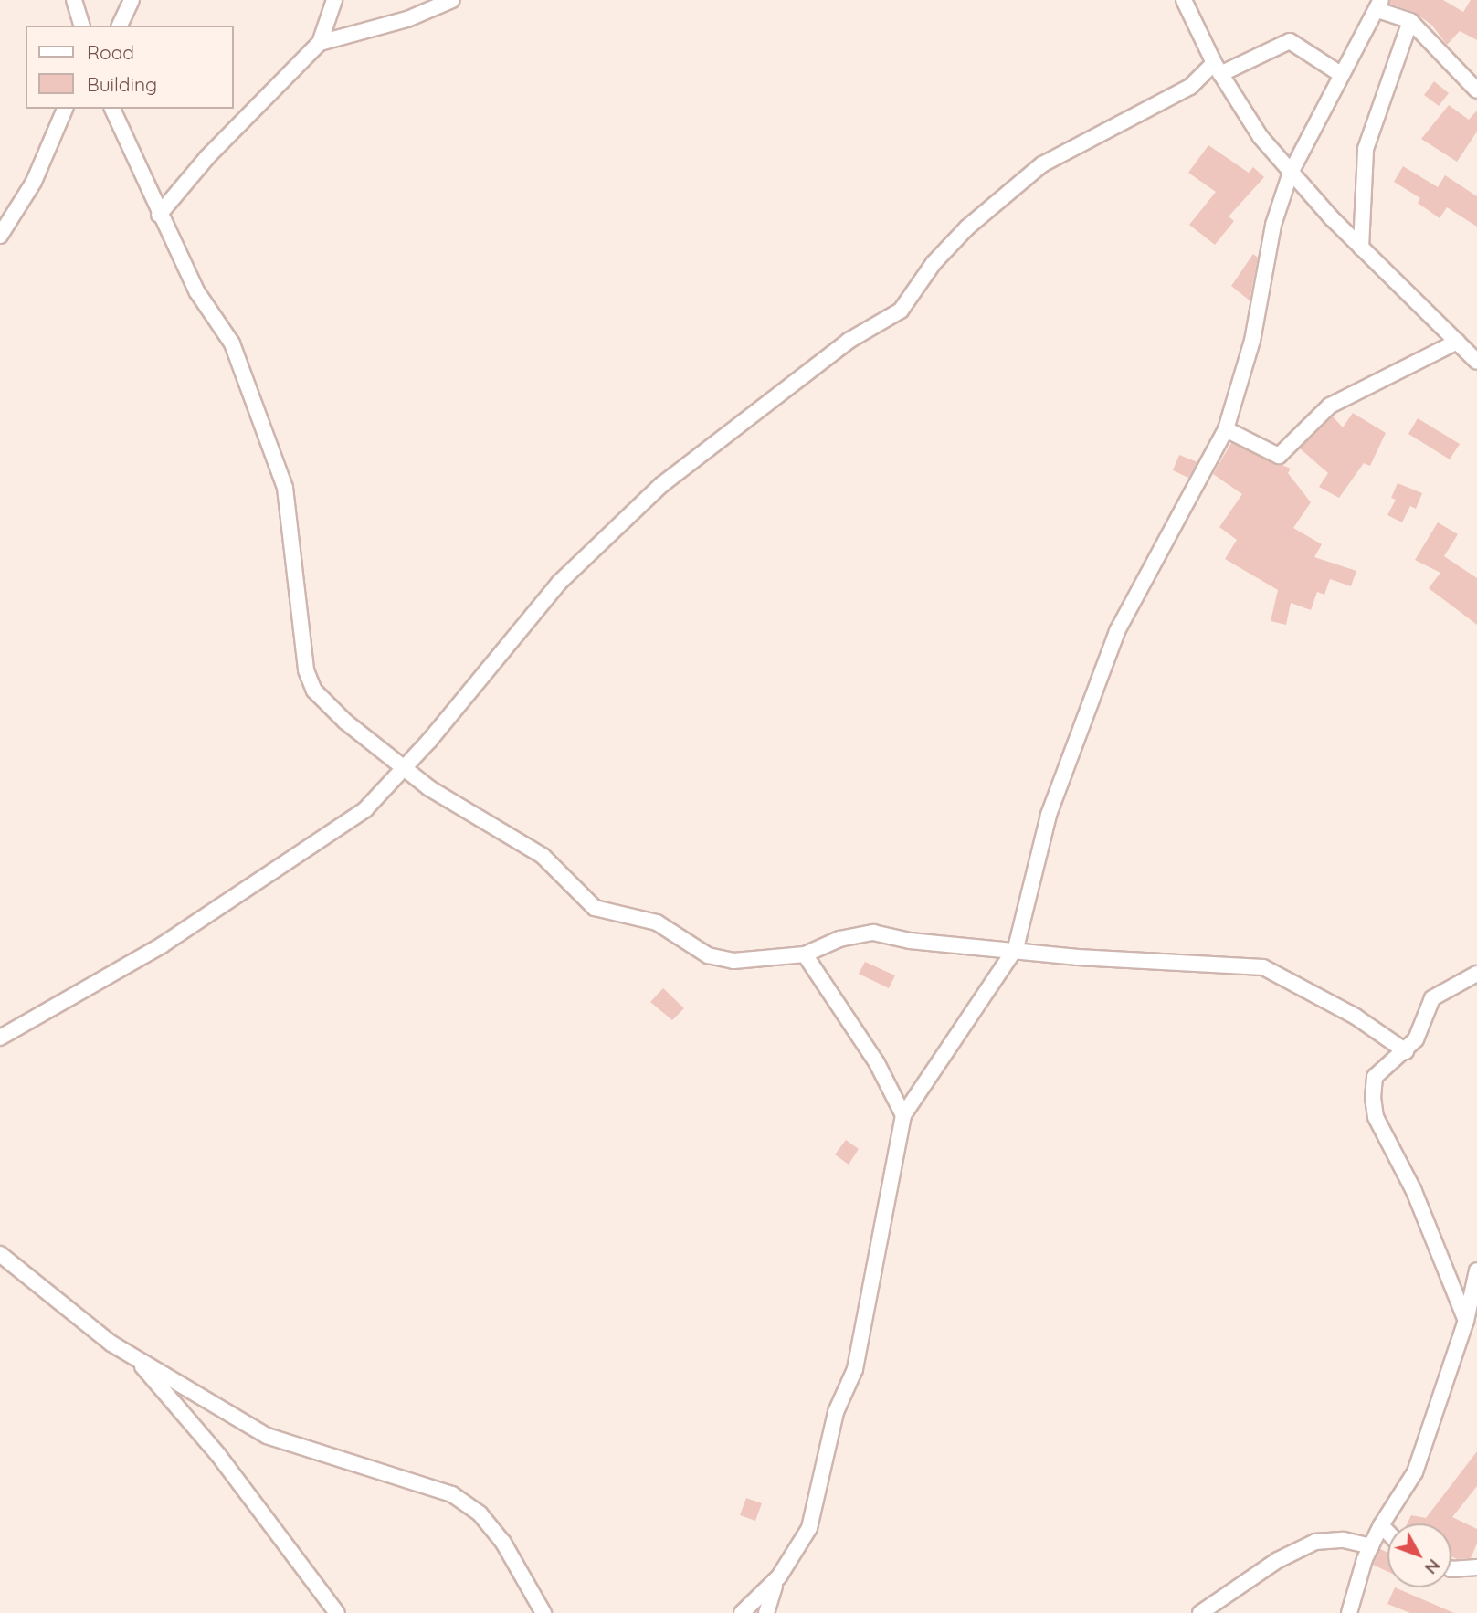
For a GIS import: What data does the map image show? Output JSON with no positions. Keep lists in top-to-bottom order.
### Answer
{
  "legend": ["Road", "Building"],
  "north": "bottom right"
}
